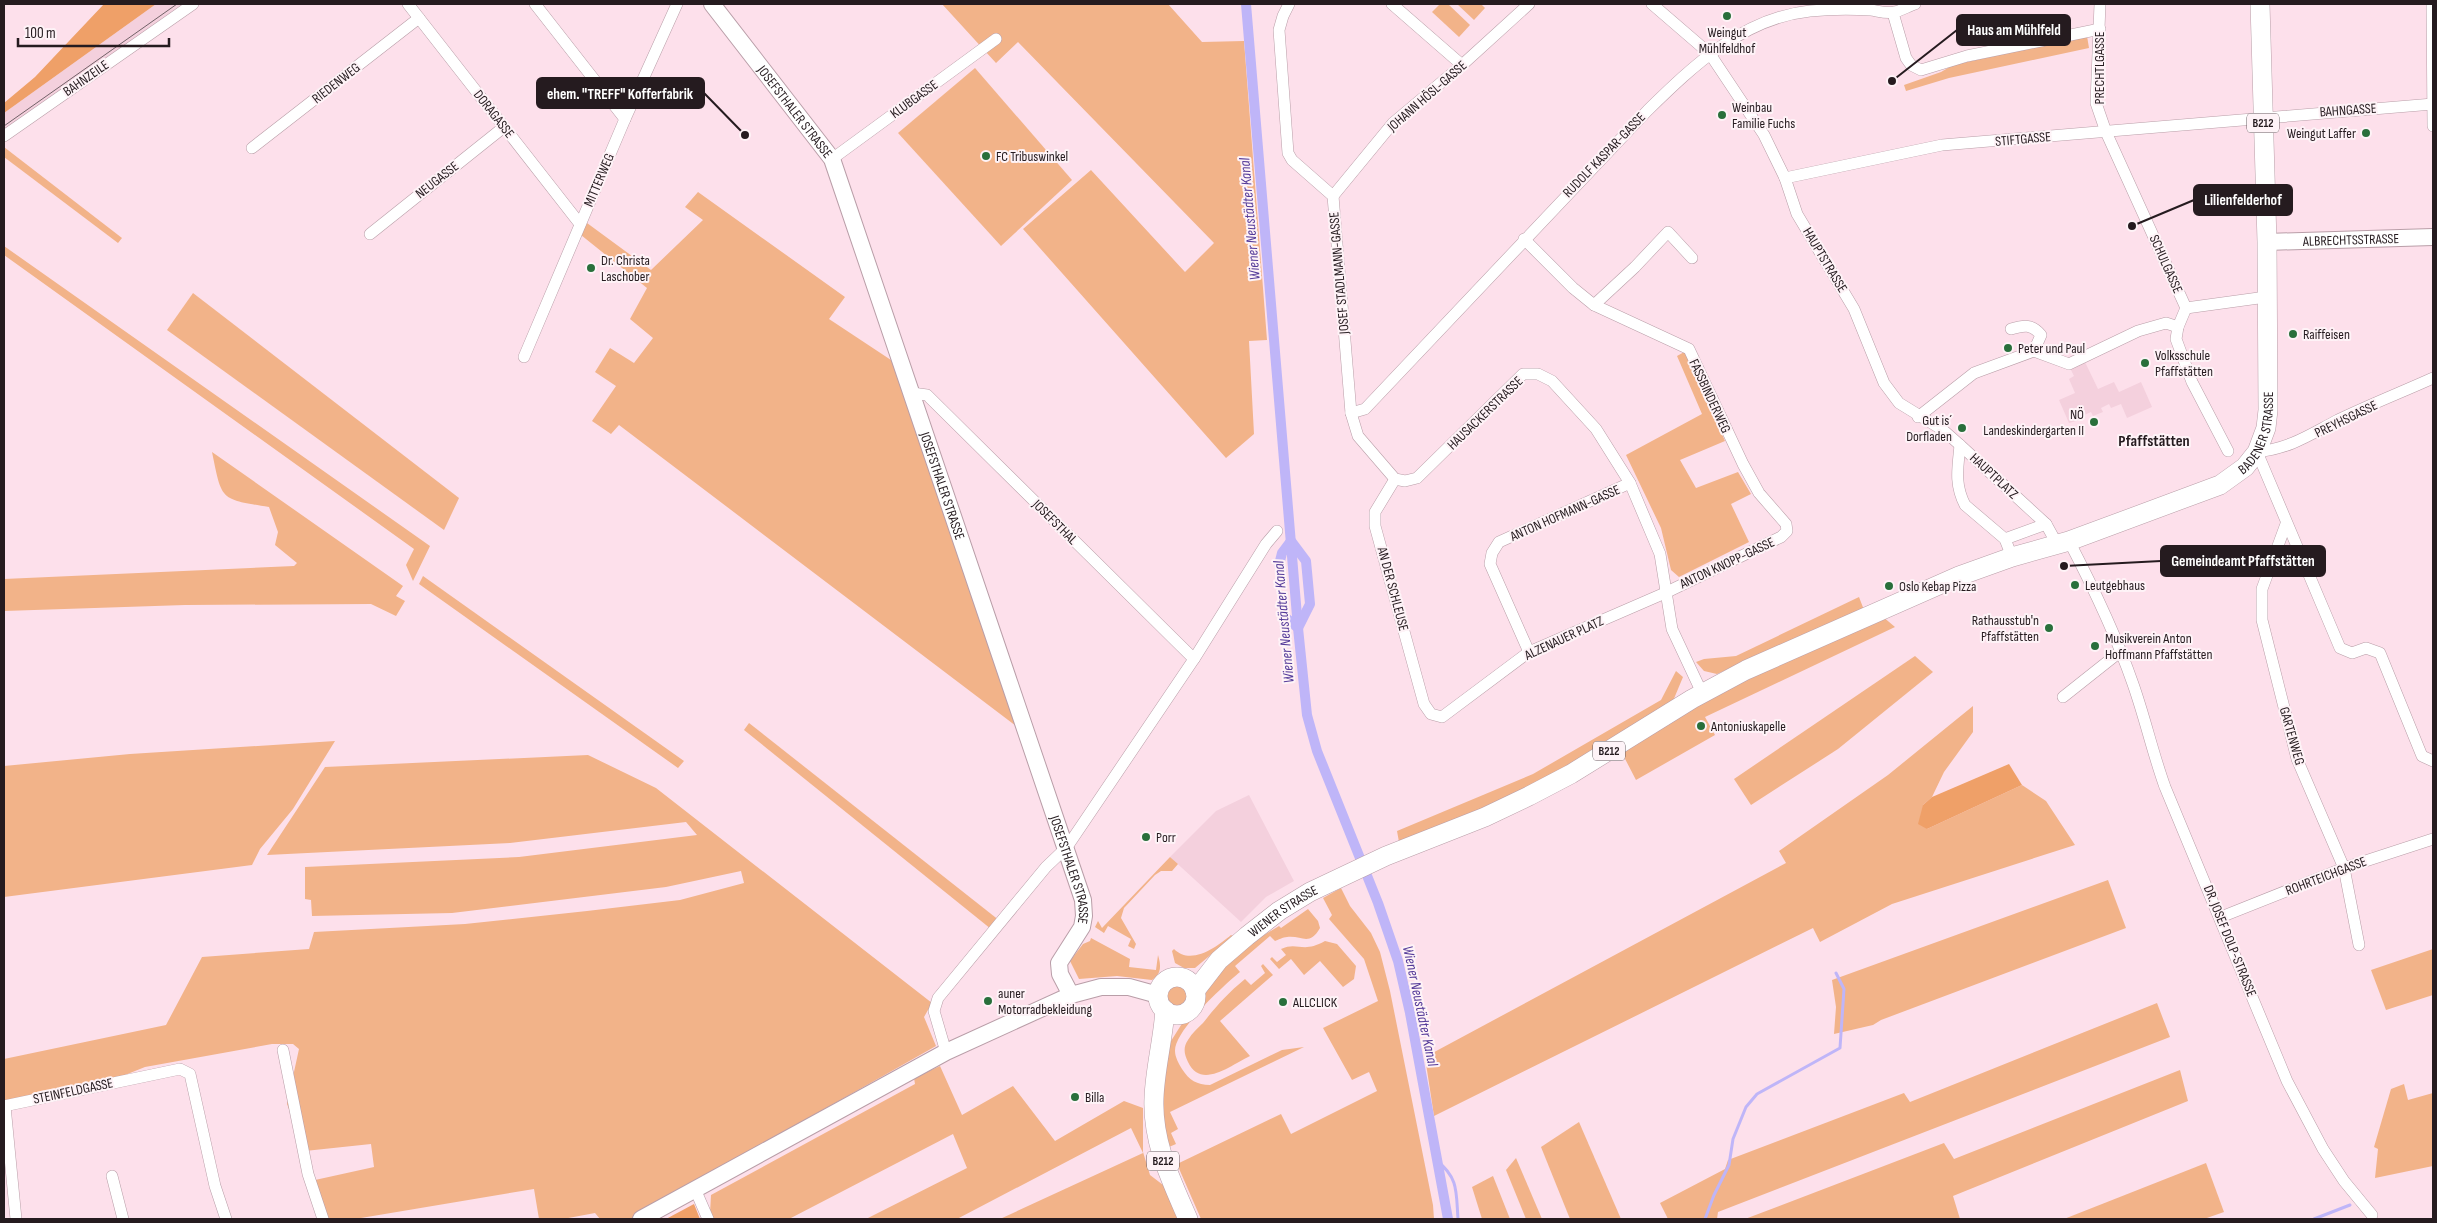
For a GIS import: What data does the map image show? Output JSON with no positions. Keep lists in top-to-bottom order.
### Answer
{
  "streets": {
    "main road": ["B212", "BADENER STRASSE", "WIENER STRASSE"],
    "street": [
      "PRECHTLGASSE",
      "BAHNZEILE",
      "RIEDENWEG",
      "JOHANN HÖSL-GASSE",
      "KLUBGASSE",
      "BAHNGASSE",
      "JOSEFSTHALER STRASSE",
      "DORAGASSE",
      "STIFTGASSE",
      "RUDOLF KASPAR-GASSE",
      "NEUGASSE",
      "MITTERWEG",
      "ALBRECHTSSTRASSE",
      "HAUPTSTRASSE",
      "SCHULGASSE",
      "JOSEF STADLMANN-GASSE",
      "FASSBINDERWEG",
      "HAUSACKERSTRASSE",
      "PREYHSGASSE",
      "HAUPTPLATZ",
      "ANTON HOFMANN-GASSE",
      "JOSEFSTHAL",
      "ANTON KNOPP-GASSE",
      "AN DER SCHLEUSE",
      "ALZENAUER PLATZ",
      "GARTENWEG",
      "ROHRTEICHGASSE",
      "DR. JOSEF DOLP-STRASSE",
      "STEINFELDGASSE"
    ]
  },
  "crossings": [
    ["PRECHTLGASSE", "STIFTGASSE"],
    ["PRECHTLGASSE", "SCHULGASSE"],
    ["RIEDENWEG", "DORAGASSE"],
    ["JOHANN HÖSL-GASSE", "JOSEF STADLMANN-GASSE"],
    ["KLUBGASSE", "JOSEFSTHALER STRASSE"],
    ["BAHNGASSE", "STIFTGASSE"],
    ["BAHNGASSE", "BADENER STRASSE"],
    ["JOSEFSTHALER STRASSE", "JOSEFSTHAL"],
    ["DORAGASSE", "NEUGASSE"],
    ["DORAGASSE", "MITTERWEG"],
    ["STIFTGASSE", "HAUPTSTRASSE"],
    ["STIFTGASSE", "SCHULGASSE"],
    ["STIFTGASSE", "BADENER STRASSE"],
    ["RUDOLF KASPAR-GASSE", "HAUPTSTRASSE"],
    ["RUDOLF KASPAR-GASSE", "JOSEF STADLMANN-GASSE"],
    ["RUDOLF KASPAR-GASSE", "FASSBINDERWEG"],
    ["ALBRECHTSSTRASSE", "BADENER STRASSE"],
    ["HAUPTSTRASSE", "HAUPTPLATZ"],
    ["FASSBINDERWEG", "ANTON KNOPP-GASSE"],
    ["HAUSACKERSTRASSE", "BADENER STRASSE"],
    ["HAUSACKERSTRASSE", "ANTON HOFMANN-GASSE"],
    ["HAUSACKERSTRASSE", "ANTON KNOPP-GASSE"],
    ["HAUSACKERSTRASSE", "AN DER SCHLEUSE"],
    ["HAUSACKERSTRASSE", "ALZENAUER PLATZ"],
    ["HAUSACKERSTRASSE", "WIENER STRASSE"],
    ["PREYHSGASSE", "BADENER STRASSE"],
    ["BADENER STRASSE", "HAUPTPLATZ"],
    ["BADENER STRASSE", "WIENER STRASSE"],
    ["BADENER STRASSE", "DR. JOSEF DOLP-STRASSE"],
    ["HAUPTPLATZ", "DR. JOSEF DOLP-STRASSE"],
    ["ANTON HOFMANN-GASSE", "ALZENAUER PLATZ"],
    ["ANTON KNOPP-GASSE", "ALZENAUER PLATZ"],
    ["AN DER SCHLEUSE", "ALZENAUER PLATZ"],
    ["GARTENWEG", "ROHRTEICHGASSE"],
    ["ROHRTEICHGASSE", "DR. JOSEF DOLP-STRASSE"]
  ],
  "districts": ["Pfaffstätten"],
  "water": ["Wiener Neustädter Kanal"],
  "places": [
    "Weingut Mühlfeldhof",
    "Haus am Mühlfeld",
    "Weinbau Familie Fuchs",
    "Weingut Laffer",
    "ehem. \"TREFF\" Kofferfabrik",
    "FC Tribuswinkel",
    "Lilienfelderhof",
    "Dr. Christa Laschober",
    "Raiffeisen",
    "Peter und Paul",
    "Volksschule Pfaffstätten",
    "NÖ Landeskindergarten II",
    "Gut is´ Dorfladen",
    "Gemeindeamt Pfaffstätten",
    "Leutgebhaus",
    "Oslo Kebap Pizza",
    "Rathausstub'n Pfaffstätten",
    "Musikverein Anton Hoffmann Pfaffstätten",
    "Antoniuskapelle",
    "Porr",
    "auner Motorradbekleidung",
    "ALLCLICK",
    "Billa"
  ],
  "scale_bar": "100 m"
}
